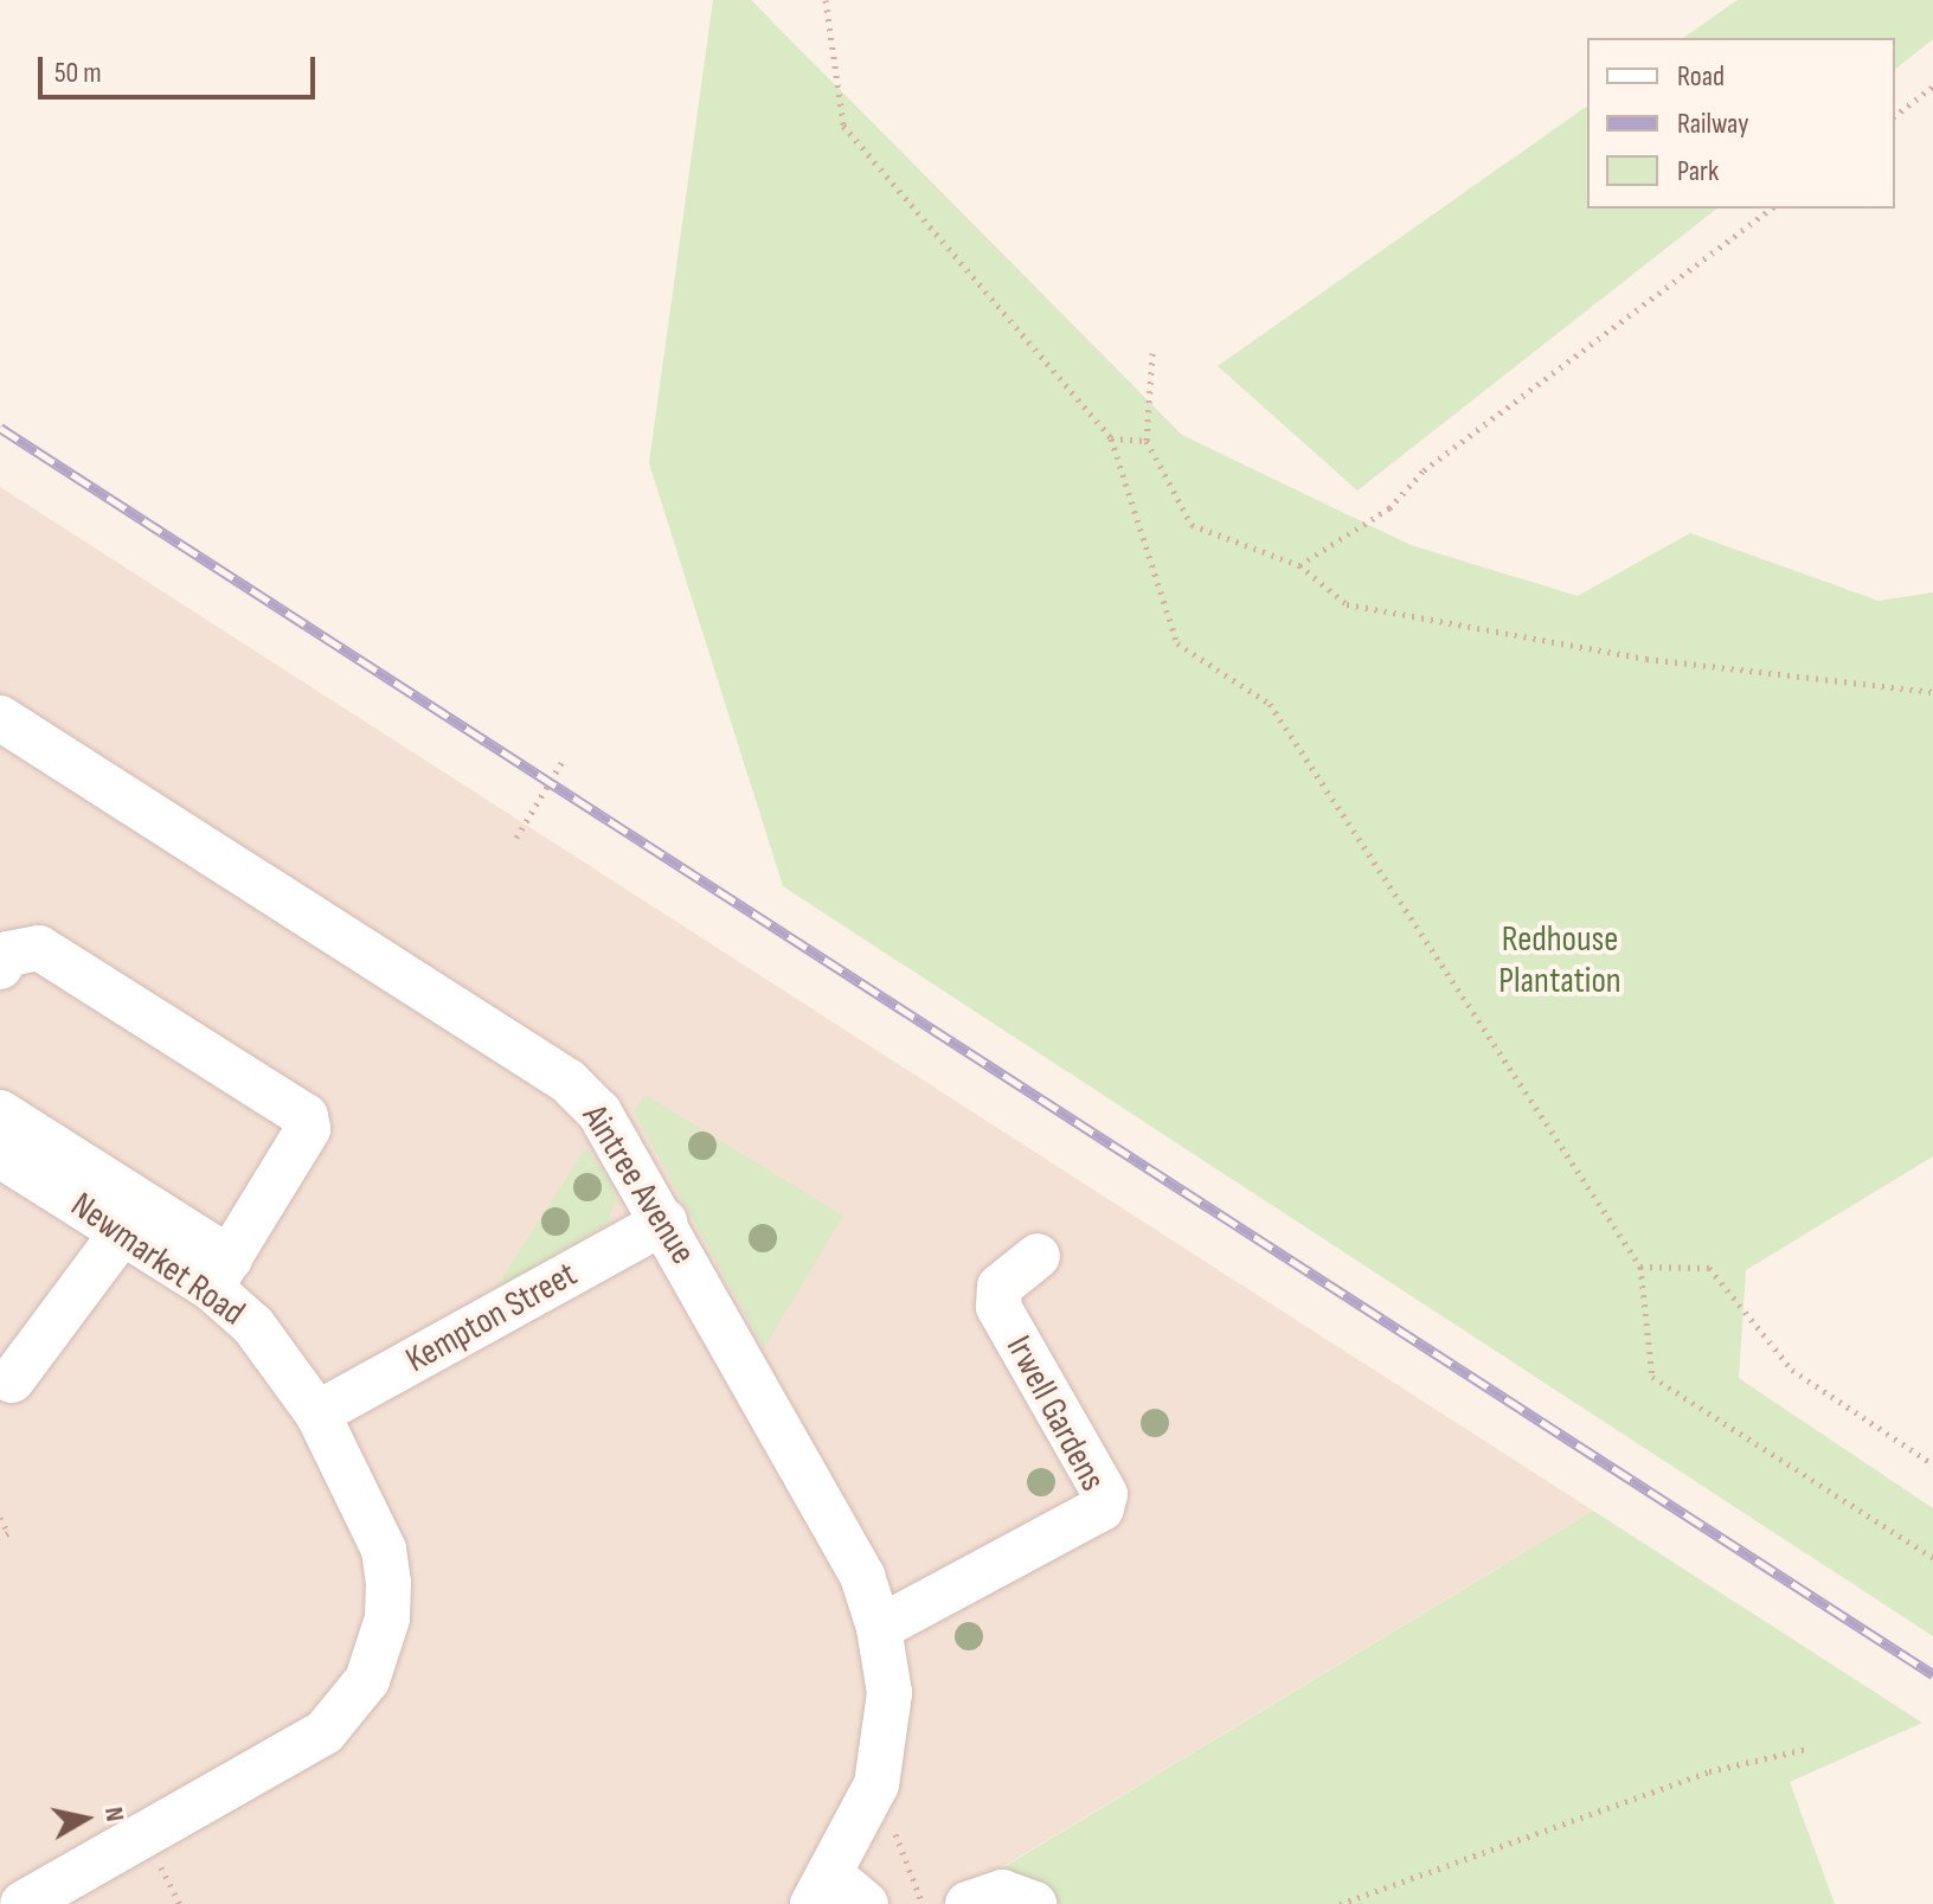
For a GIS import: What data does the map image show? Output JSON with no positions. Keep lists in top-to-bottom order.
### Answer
{
  "streets": {
    "street": [
      "Aintree Avenue",
      "Newmarket Road",
      "Kempton Street",
      "Irwell Gardens"
    ]
  },
  "crossings": [
    ["Aintree Avenue", "Kempton Street"],
    ["Aintree Avenue", "Irwell Gardens"],
    ["Newmarket Road", "Kempton Street"]
  ],
  "parks": ["Redhouse Plantation"],
  "legend": ["Road", "Railway", "Park"],
  "scale_bar": "50 m",
  "north": "right"
}
